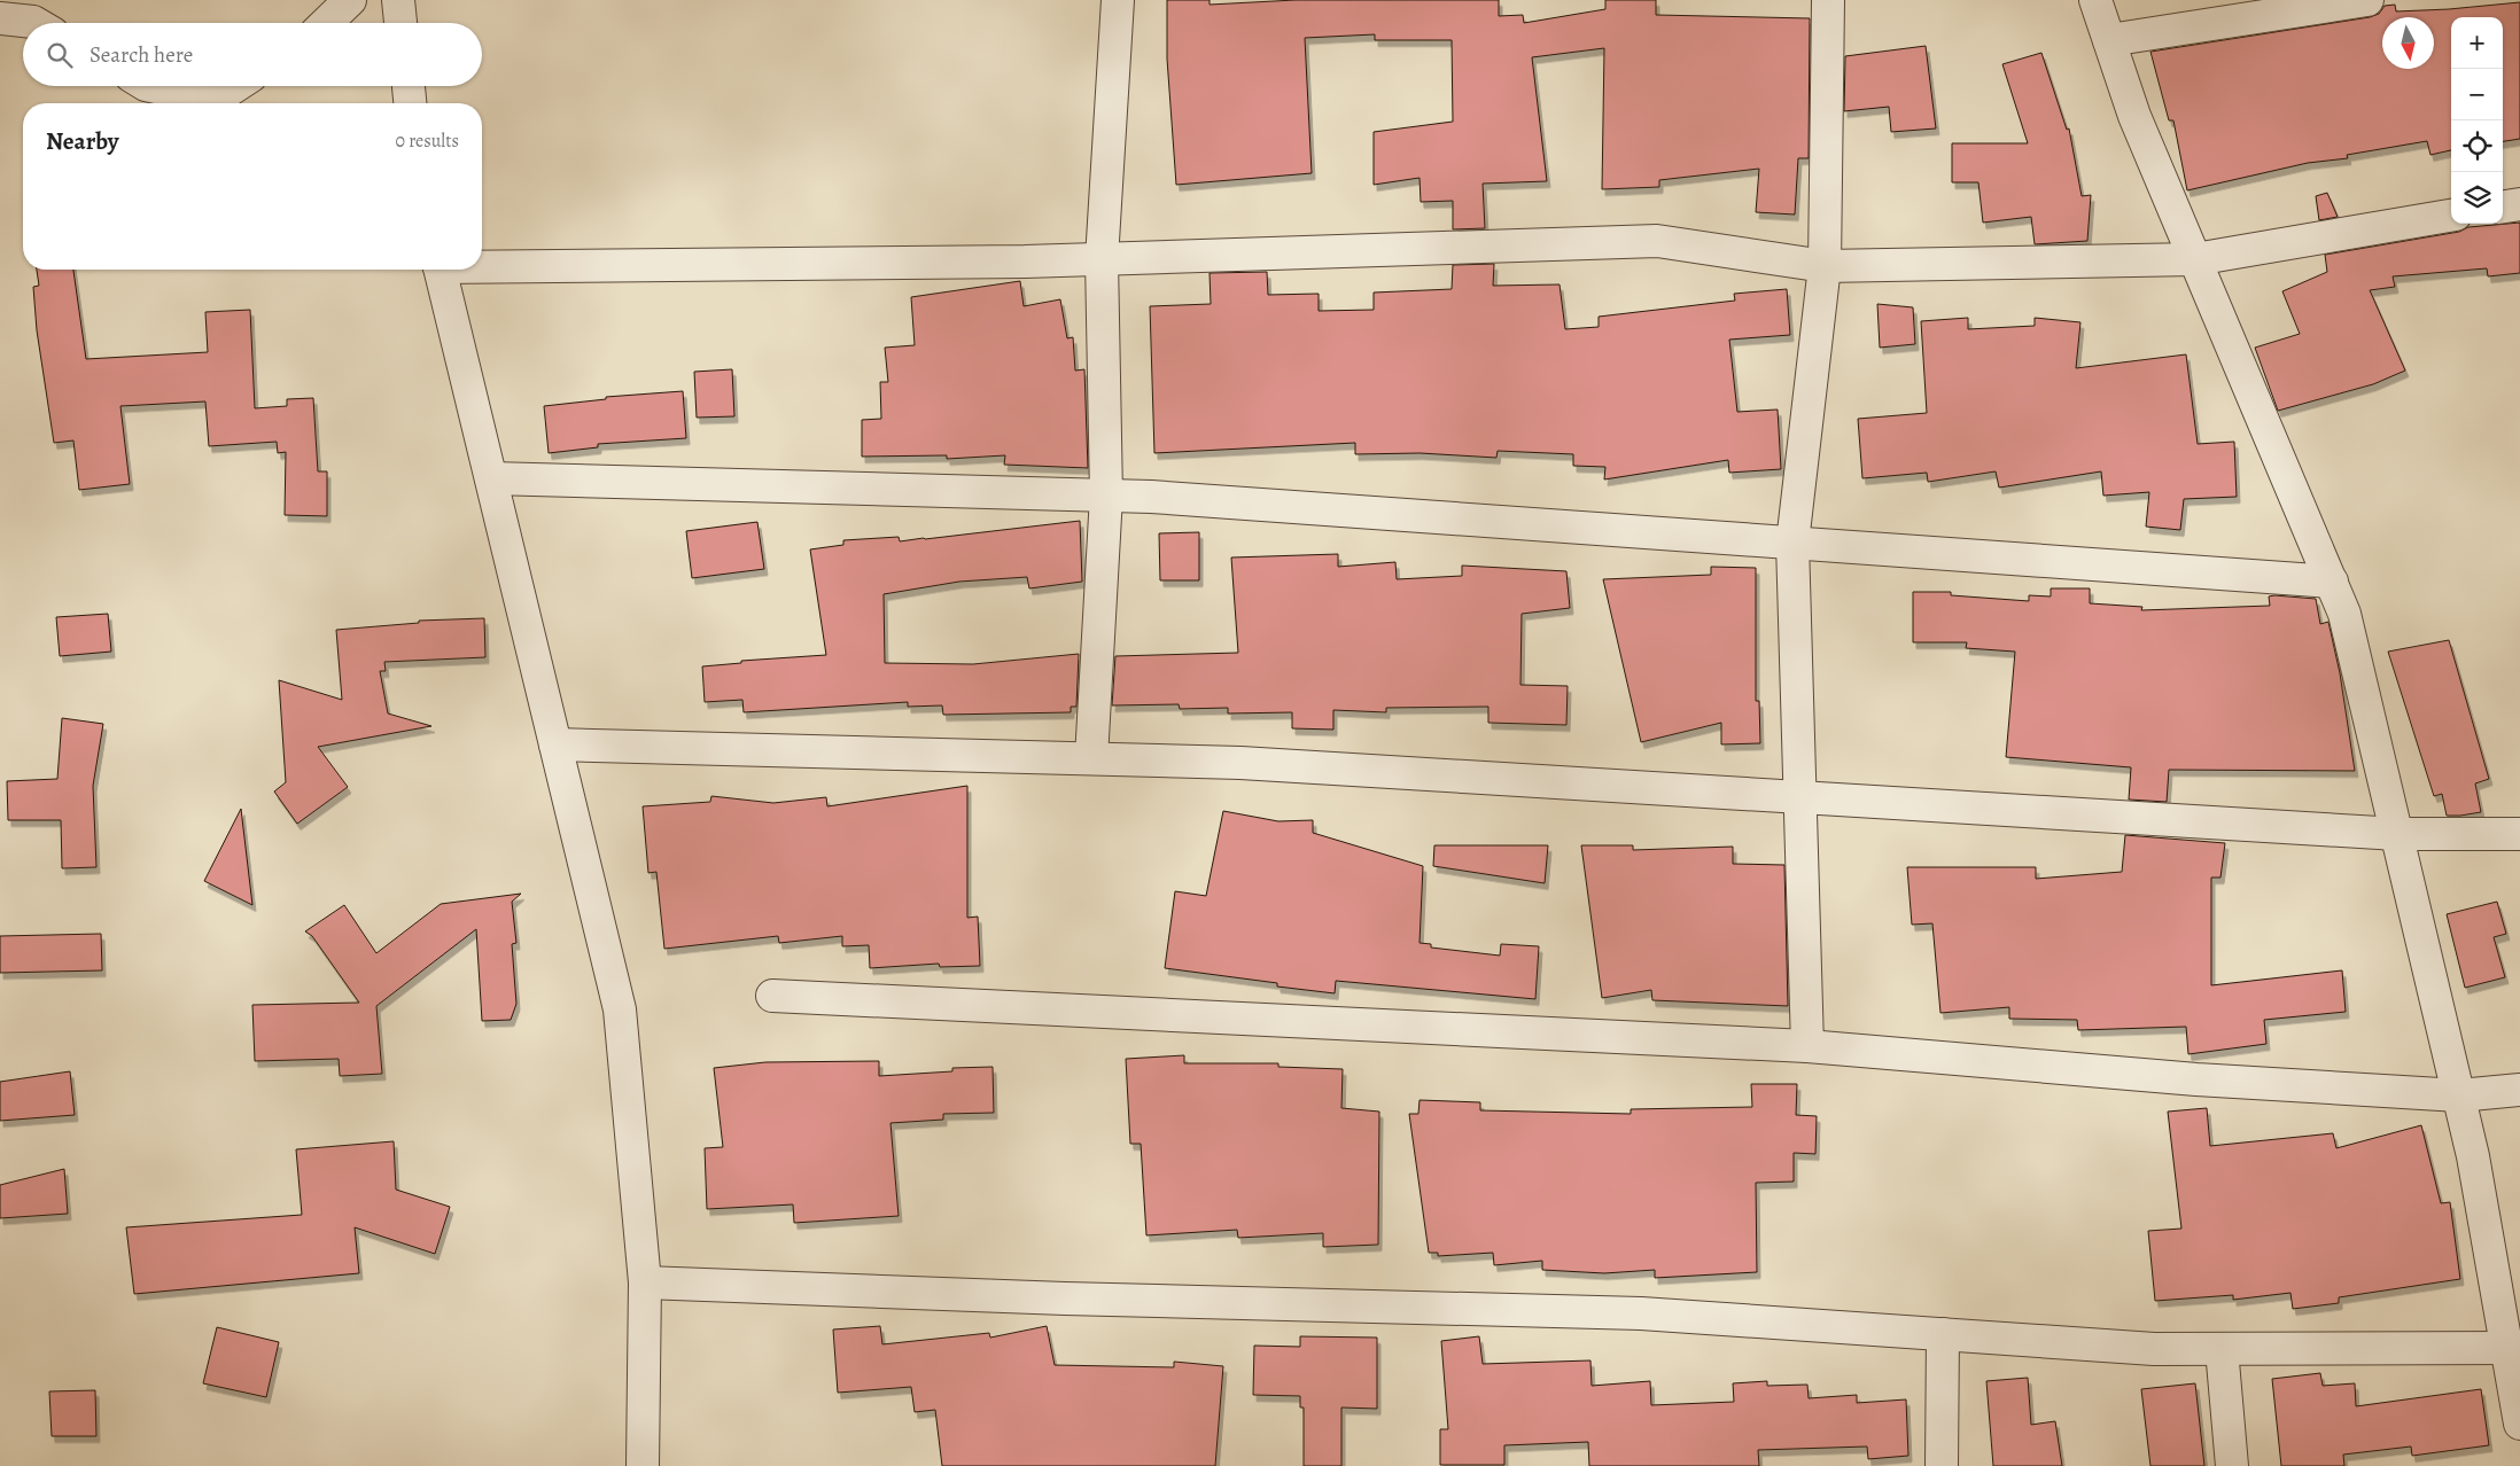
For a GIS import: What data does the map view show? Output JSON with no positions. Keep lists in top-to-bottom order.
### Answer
{
  "north": "bottom",
  "page": {
    "map_buttons": ["+", "−"],
    "search": "Search here",
    "heading": ["Nearby", "0 results"]
  }
}
